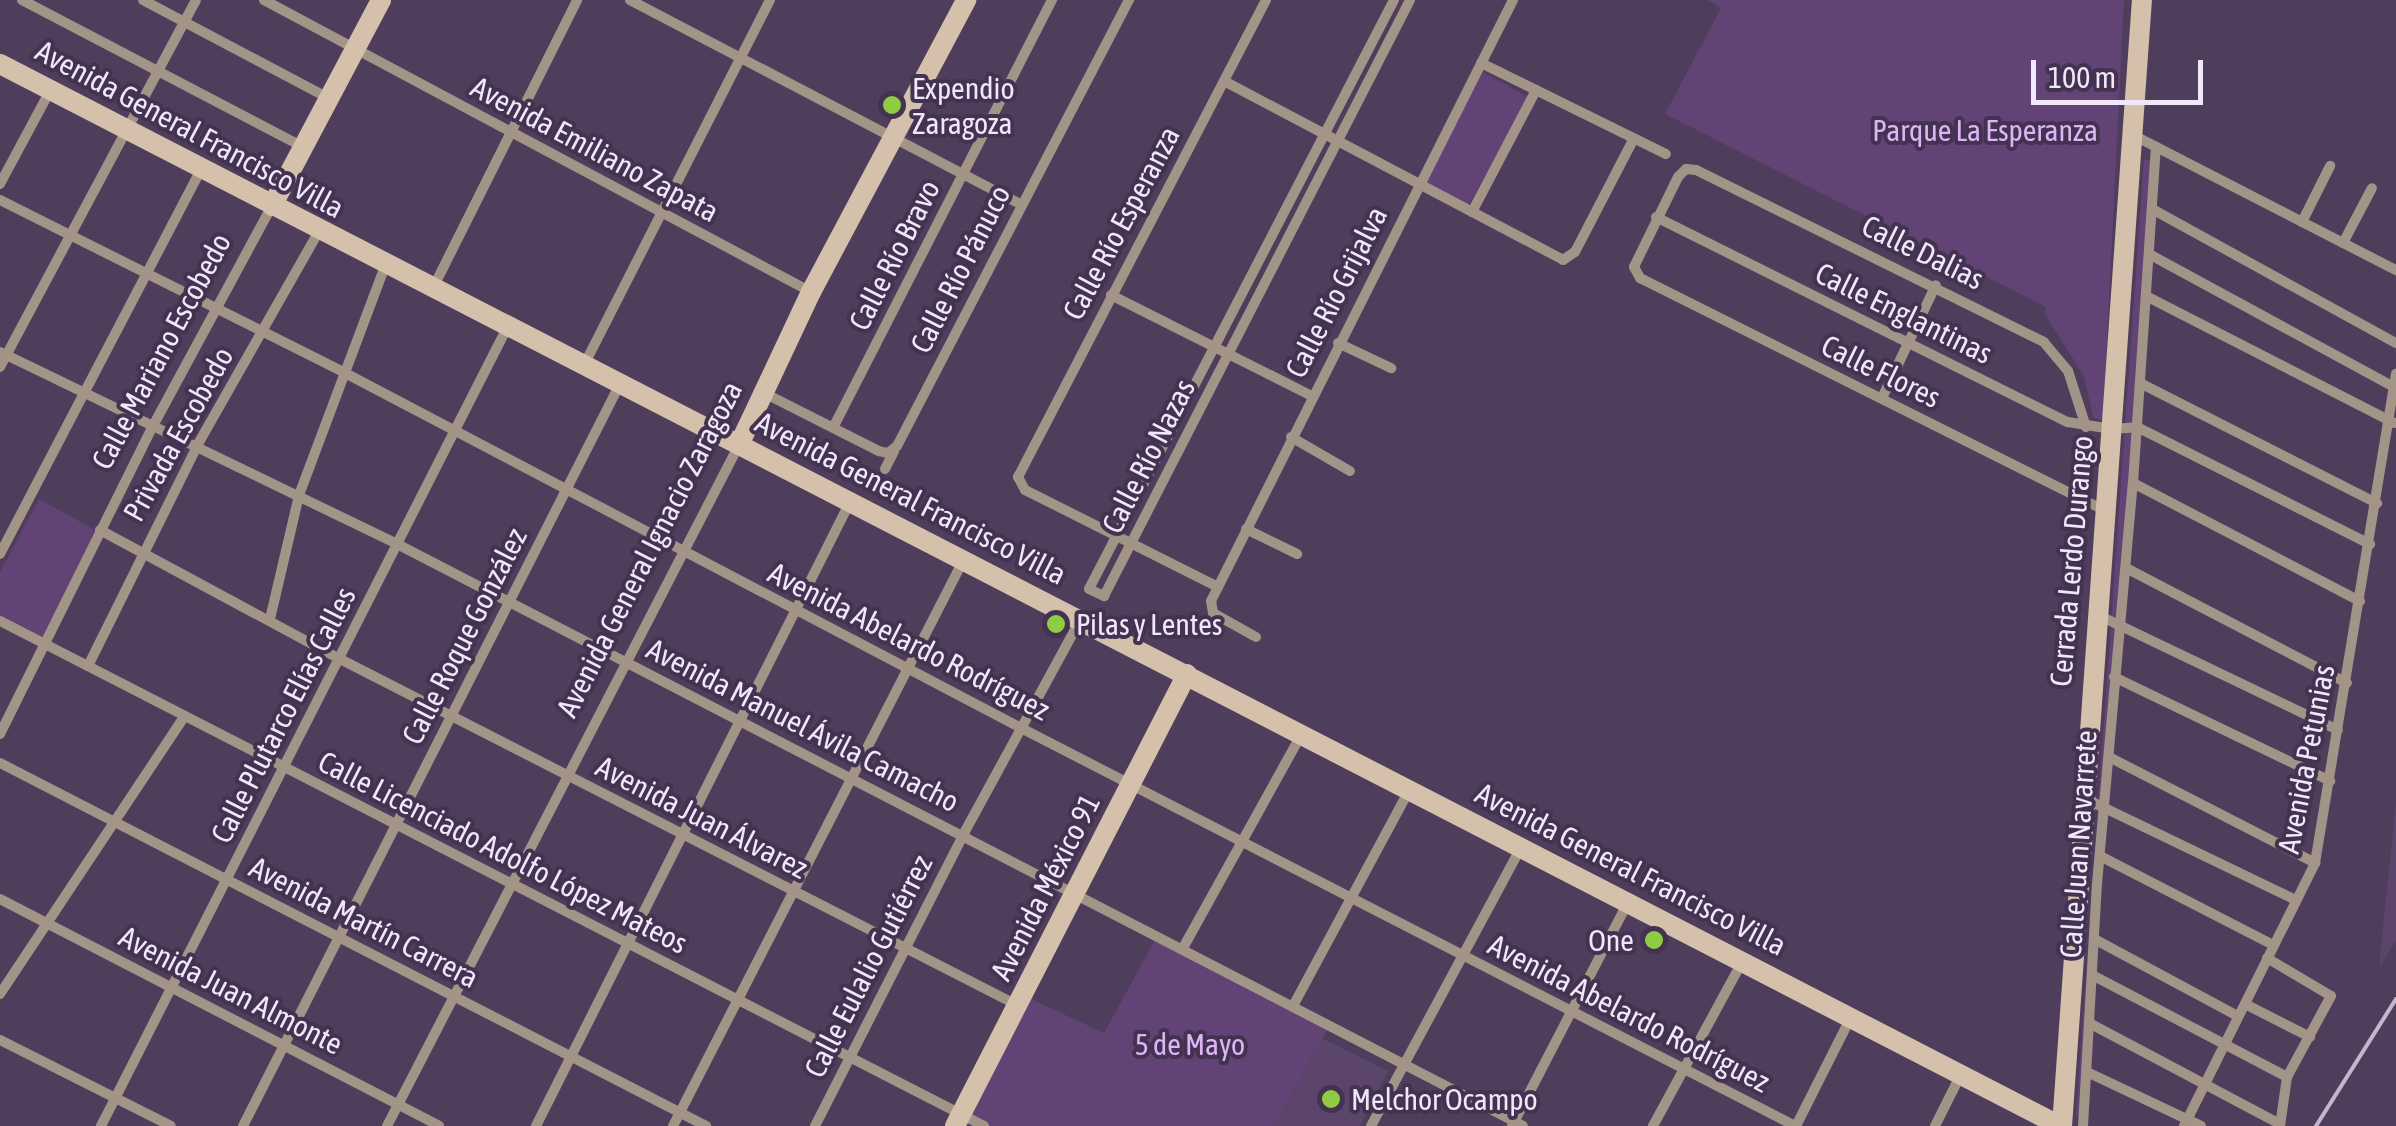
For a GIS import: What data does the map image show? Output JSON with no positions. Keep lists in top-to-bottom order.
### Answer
{
  "streets": {
    "main road": [
      "Avenida General Francisco Villa",
      "Calle Mariano Escobedo",
      "Avenida General Ignacio Zaragoza",
      "Cerrada Lerdo Durango",
      "Avenida México 91"
    ],
    "street": [
      "Avenida Emiliano Zapata",
      "Calle Río Esperanza",
      "Calle Dalias",
      "Calle Río Bravo",
      "Calle Río Pánuco",
      "Calle Río Grijalva",
      "Calle Englantinas",
      "Calle Flores",
      "Privada Escobedo",
      "Calle Río Nazas",
      "Calle Roque González",
      "Avenida Abelardo Rodríguez",
      "Calle Plutarco Elías Calles",
      "Avenida Manuel Ávila Camacho",
      "Avenida Petunias",
      "Avenida Juan Álvarez",
      "Calle Juan Navarrete",
      "Calle Licenciado Adolfo López Mateos",
      "Avenida Martín Carrera",
      "Calle Eulalio Gutiérrez",
      "Avenida Juan Almonte"
    ]
  },
  "crossings": [
    ["Avenida General Francisco Villa", "Calle Mariano Escobedo"],
    ["Avenida General Francisco Villa", "Privada Escobedo"],
    ["Avenida General Francisco Villa", "Avenida General Ignacio Zaragoza"],
    ["Avenida General Francisco Villa", "Cerrada Lerdo Durango"],
    ["Avenida General Francisco Villa", "Calle Roque González"],
    ["Avenida General Francisco Villa", "Calle Plutarco Elías Calles"],
    ["Avenida General Francisco Villa", "Avenida México 91"],
    ["Avenida General Francisco Villa", "Calle Eulalio Gutiérrez"],
    ["Avenida Emiliano Zapata", "Calle Mariano Escobedo"],
    ["Avenida Emiliano Zapata", "Avenida General Ignacio Zaragoza"],
    ["Calle Río Esperanza", "Calle Río Nazas"],
    ["Calle Dalias", "Calle Englantinas"],
    ["Calle Dalias", "Calle Flores"],
    ["Calle Englantinas", "Calle Flores"],
    ["Calle Englantinas", "Cerrada Lerdo Durango"],
    ["Calle Englantinas", "Calle Juan Navarrete"],
    ["Calle Mariano Escobedo", "Avenida Abelardo Rodríguez"],
    ["Calle Mariano Escobedo", "Avenida Manuel Ávila Camacho"],
    ["Calle Mariano Escobedo", "Avenida Juan Álvarez"],
    ["Calle Mariano Escobedo", "Calle Licenciado Adolfo López Mateos"],
    ["Calle Flores", "Cerrada Lerdo Durango"],
    ["Privada Escobedo", "Avenida Abelardo Rodríguez"],
    ["Privada Escobedo", "Avenida Manuel Ávila Camacho"],
    ["Privada Escobedo", "Avenida Juan Álvarez"],
    ["Privada Escobedo", "Calle Licenciado Adolfo López Mateos"],
    ["Avenida General Ignacio Zaragoza", "Avenida Abelardo Rodríguez"],
    ["Avenida General Ignacio Zaragoza", "Avenida Manuel Ávila Camacho"],
    ["Avenida General Ignacio Zaragoza", "Avenida Juan Álvarez"],
    ["Avenida General Ignacio Zaragoza", "Calle Licenciado Adolfo López Mateos"],
    ["Avenida General Ignacio Zaragoza", "Avenida Martín Carrera"],
    ["Avenida General Ignacio Zaragoza", "Avenida Juan Almonte"],
    ["Calle Roque González", "Avenida Abelardo Rodríguez"],
    ["Calle Roque González", "Avenida Manuel Ávila Camacho"],
    ["Calle Roque González", "Avenida Juan Álvarez"],
    ["Calle Roque González", "Calle Licenciado Adolfo López Mateos"],
    ["Calle Roque González", "Avenida Martín Carrera"],
    ["Calle Roque González", "Avenida Juan Almonte"],
    ["Avenida Abelardo Rodríguez", "Calle Plutarco Elías Calles"],
    ["Avenida Abelardo Rodríguez", "Avenida México 91"],
    ["Avenida Abelardo Rodríguez", "Calle Eulalio Gutiérrez"],
    ["Calle Plutarco Elías Calles", "Avenida Manuel Ávila Camacho"],
    ["Calle Plutarco Elías Calles", "Avenida Juan Álvarez"],
    ["Calle Plutarco Elías Calles", "Calle Licenciado Adolfo López Mateos"],
    ["Calle Plutarco Elías Calles", "Avenida Martín Carrera"],
    ["Calle Plutarco Elías Calles", "Avenida Juan Almonte"],
    ["Avenida Manuel Ávila Camacho", "Avenida México 91"],
    ["Avenida Manuel Ávila Camacho", "Calle Eulalio Gutiérrez"],
    ["Avenida Juan Álvarez", "Avenida México 91"],
    ["Avenida Juan Álvarez", "Calle Eulalio Gutiérrez"],
    ["Calle Licenciado Adolfo López Mateos", "Avenida México 91"],
    ["Calle Licenciado Adolfo López Mateos", "Calle Eulalio Gutiérrez"]
  ],
  "parks": ["Parque La Esperanza", "5 de Mayo"],
  "places": [
    "Expendio Zaragoza",
    "Pilas y Lentes",
    "One",
    "Melchor Ocampo"
  ],
  "scale_bar": "100 m"
}
